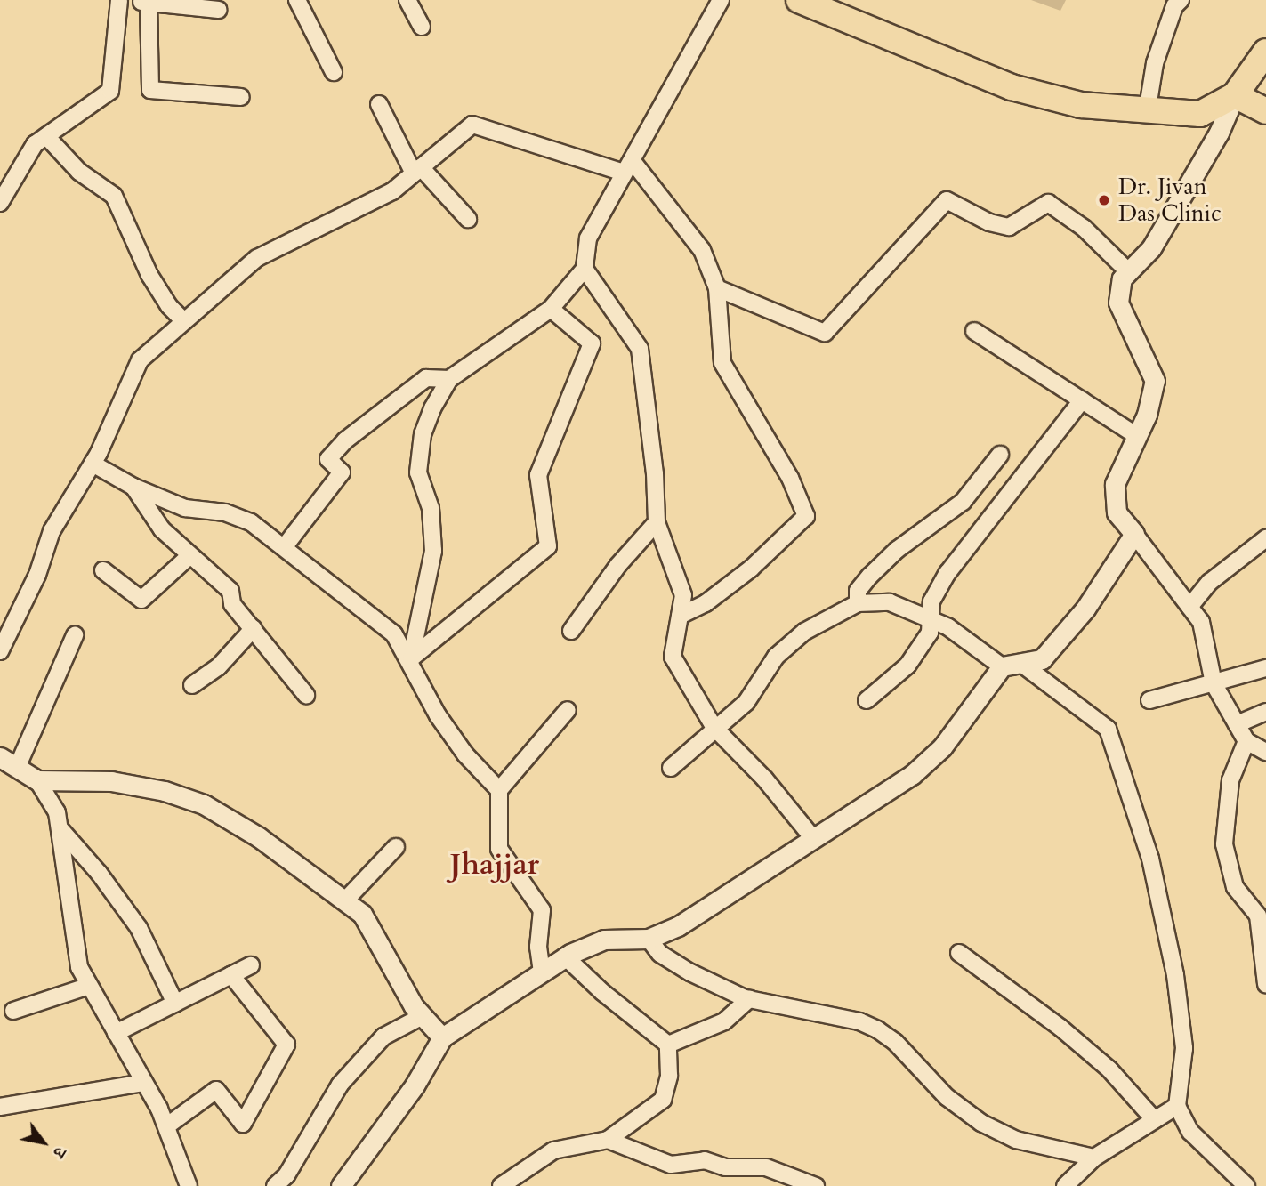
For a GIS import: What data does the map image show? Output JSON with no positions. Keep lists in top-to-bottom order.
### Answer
{
  "districts": ["Jhajjar"],
  "places": ["Dr. Jivan Das Clinic"],
  "north": "bottom right"
}
